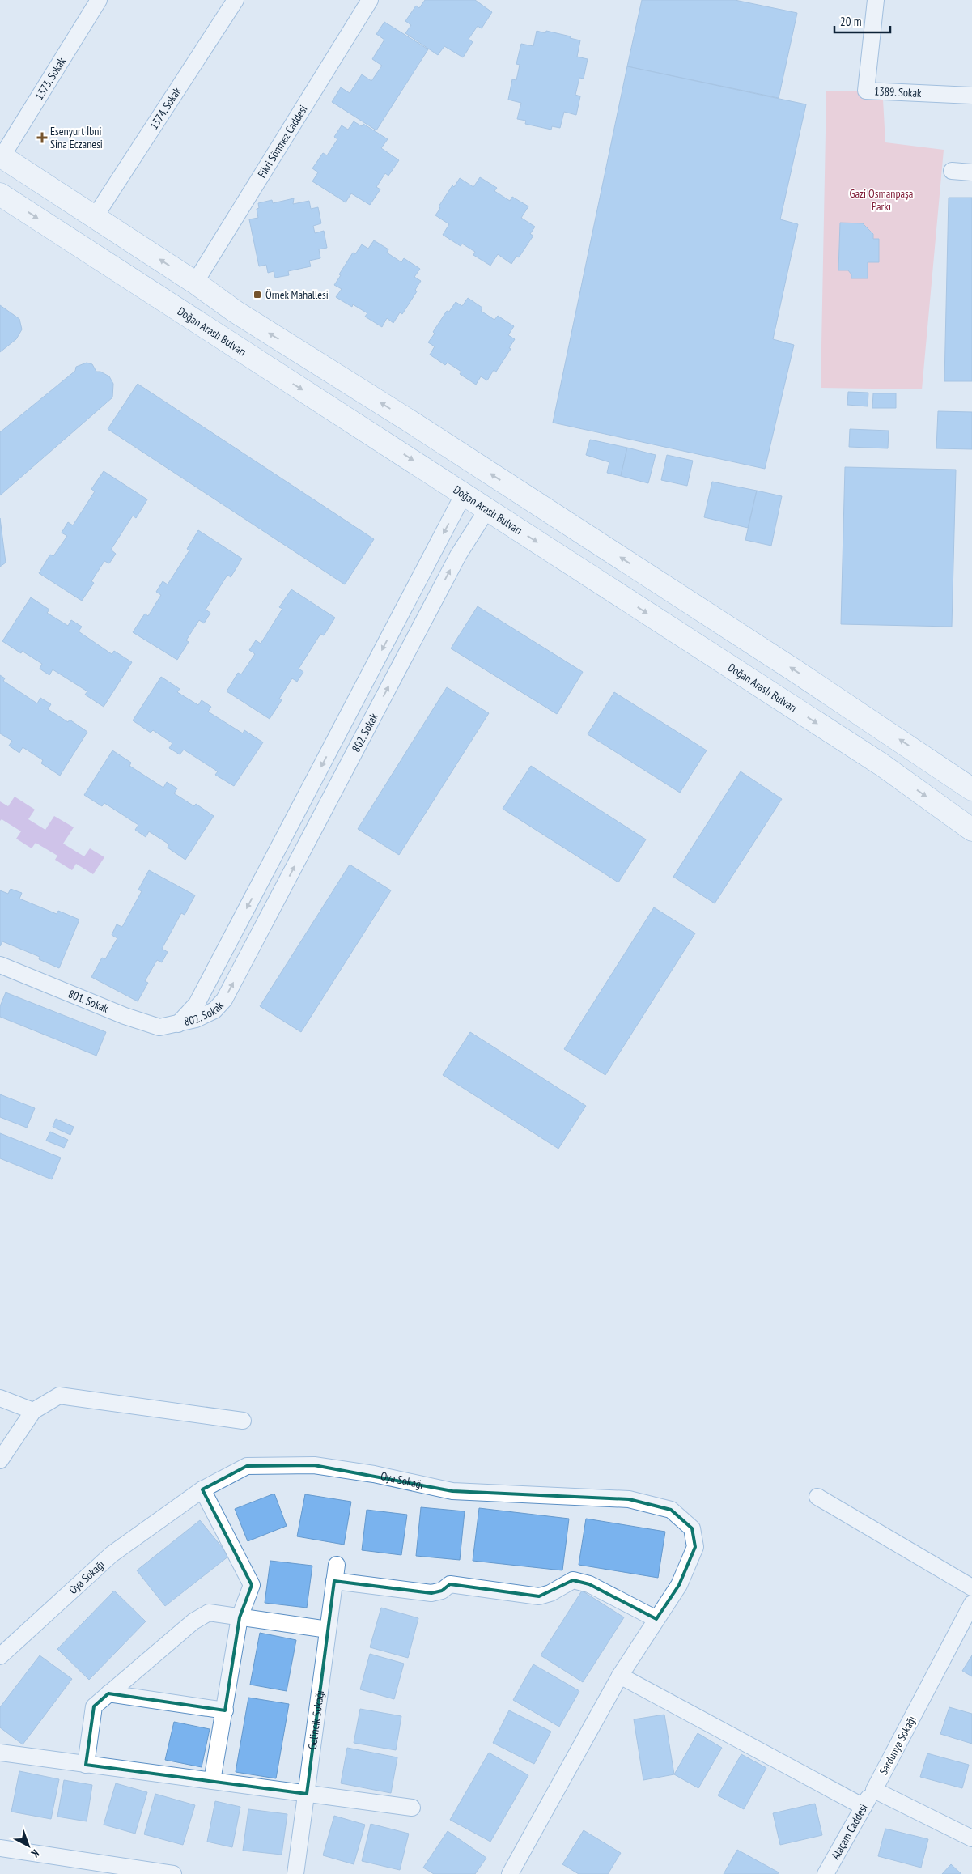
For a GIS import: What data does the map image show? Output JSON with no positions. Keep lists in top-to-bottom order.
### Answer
{
  "streets": {
    "main road": ["Doğan Araslı Bulvarı"],
    "street": [
      "1373. Sokak",
      "1389. Sokak",
      "1374. Sokak",
      "Fikri Sönmez Caddesi",
      "802. Sokak",
      "801. Sokak",
      "Oya Sokağı",
      "Gelincik Sokağı",
      "Sardunya Sokağı",
      "Alaçam Caddesi"
    ]
  },
  "crossings": [
    ["Doğan Araslı Bulvarı", "802. Sokak"],
    ["802. Sokak", "801. Sokak"],
    ["Sardunya Sokağı", "Alaçam Caddesi"]
  ],
  "parks": ["Gazi Osmanpaşa Parkı"],
  "places": {
    "health": ["Esenyurt İbni Sina Eczanesi"],
    "transit": ["Örnek Mahallesi"]
  },
  "scale_bar": "20 m",
  "north": "bottom right"
}
